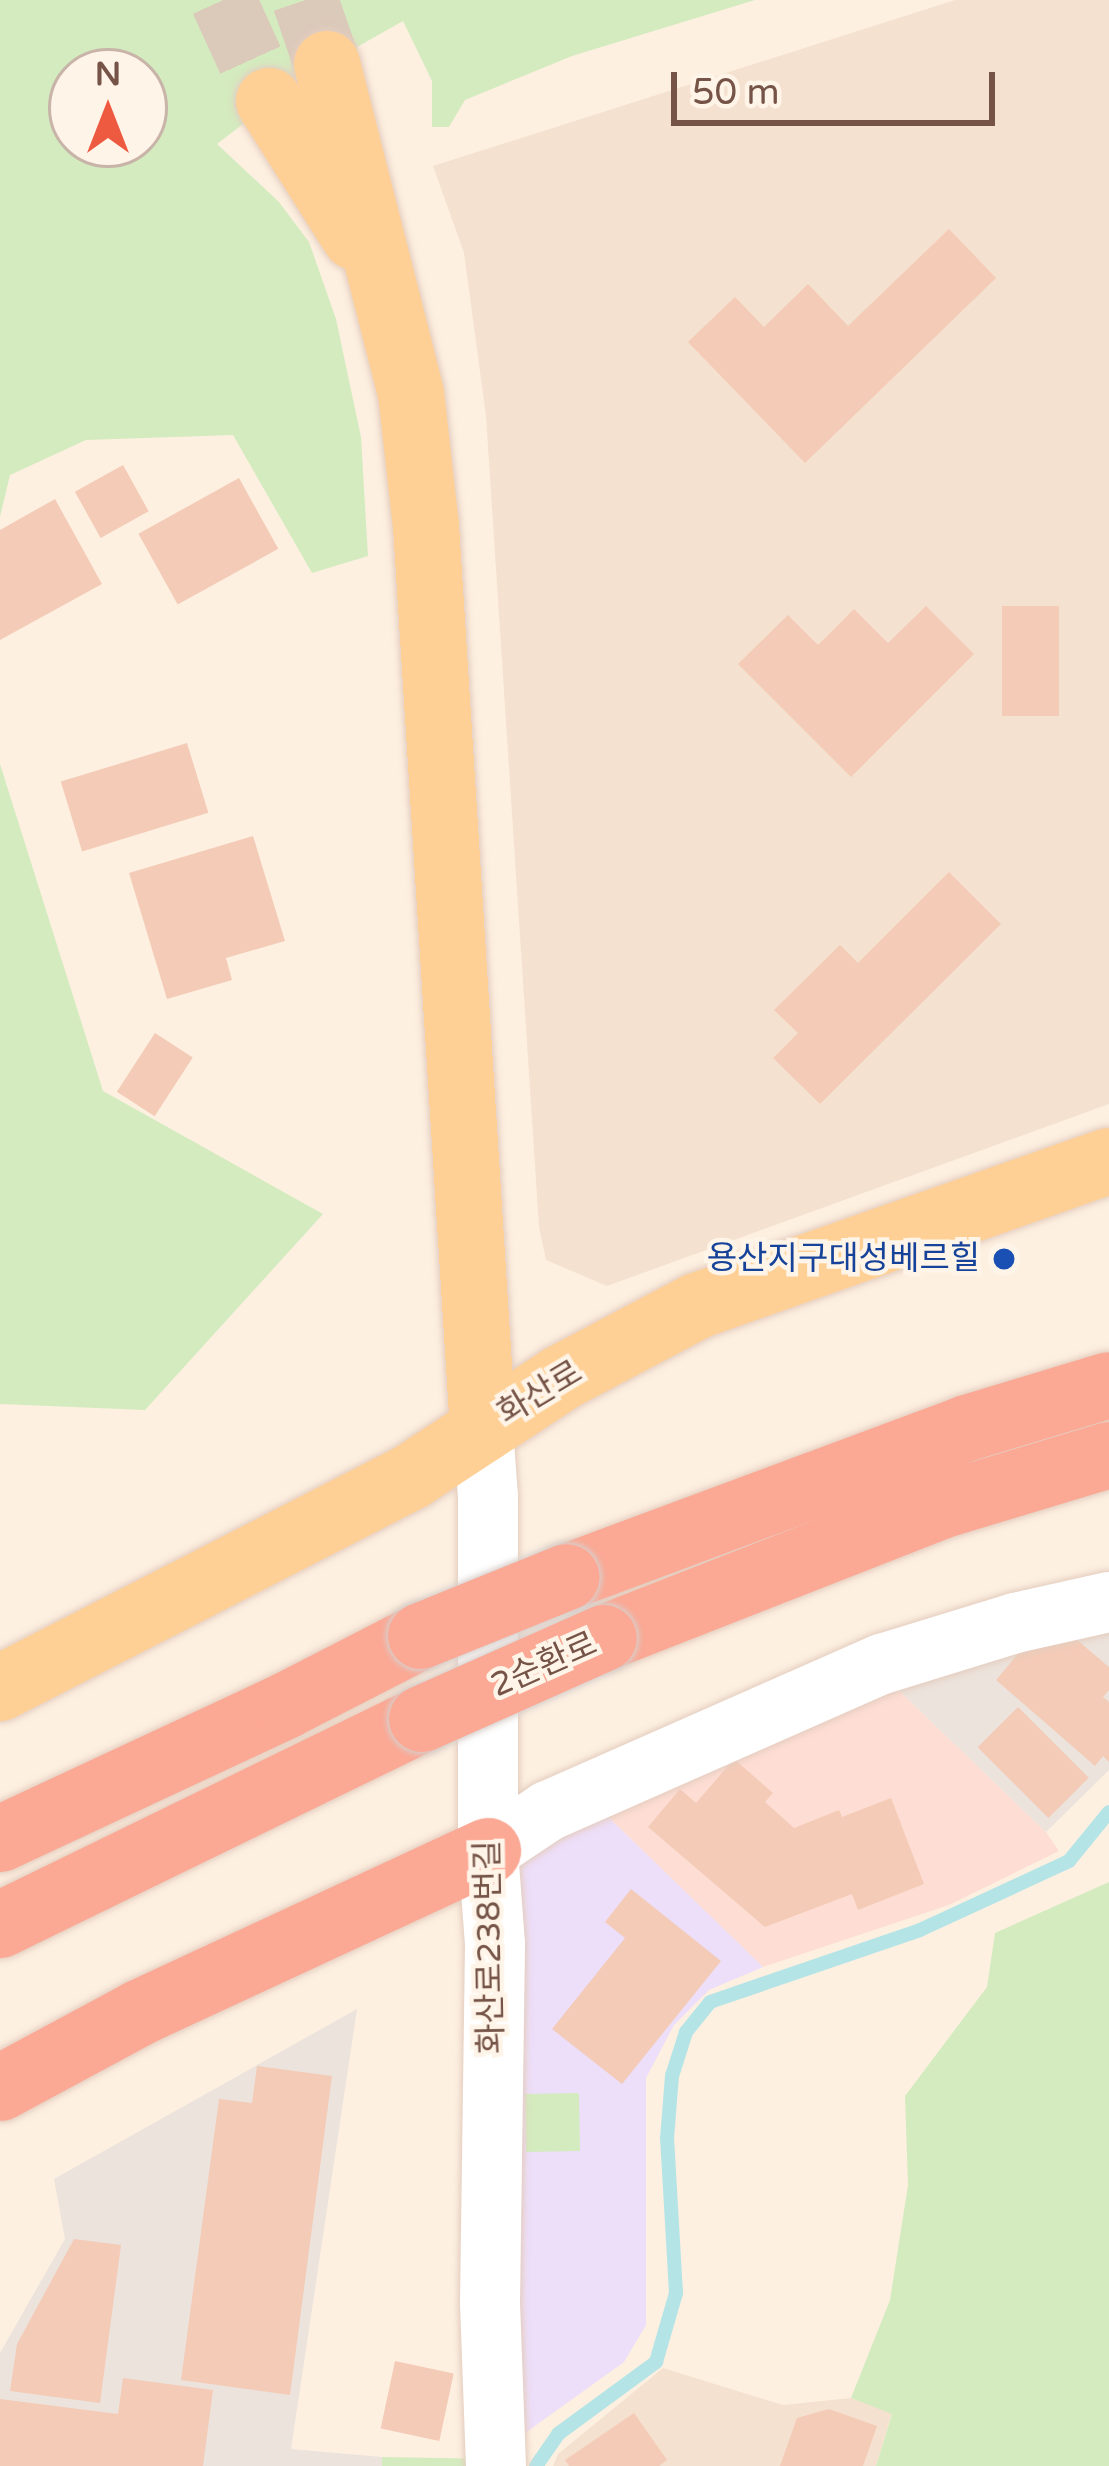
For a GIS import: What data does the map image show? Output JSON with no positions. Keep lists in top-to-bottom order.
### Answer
{
  "streets": {
    "highway": ["2순환로"],
    "main road": ["화산로"],
    "street": ["화산로238번길"]
  },
  "crossings": [
    ["화산로", "화산로238번길"]
  ],
  "places": ["용산지구대성베르힐"],
  "scale_bar": "50 m",
  "north": "top"
}
